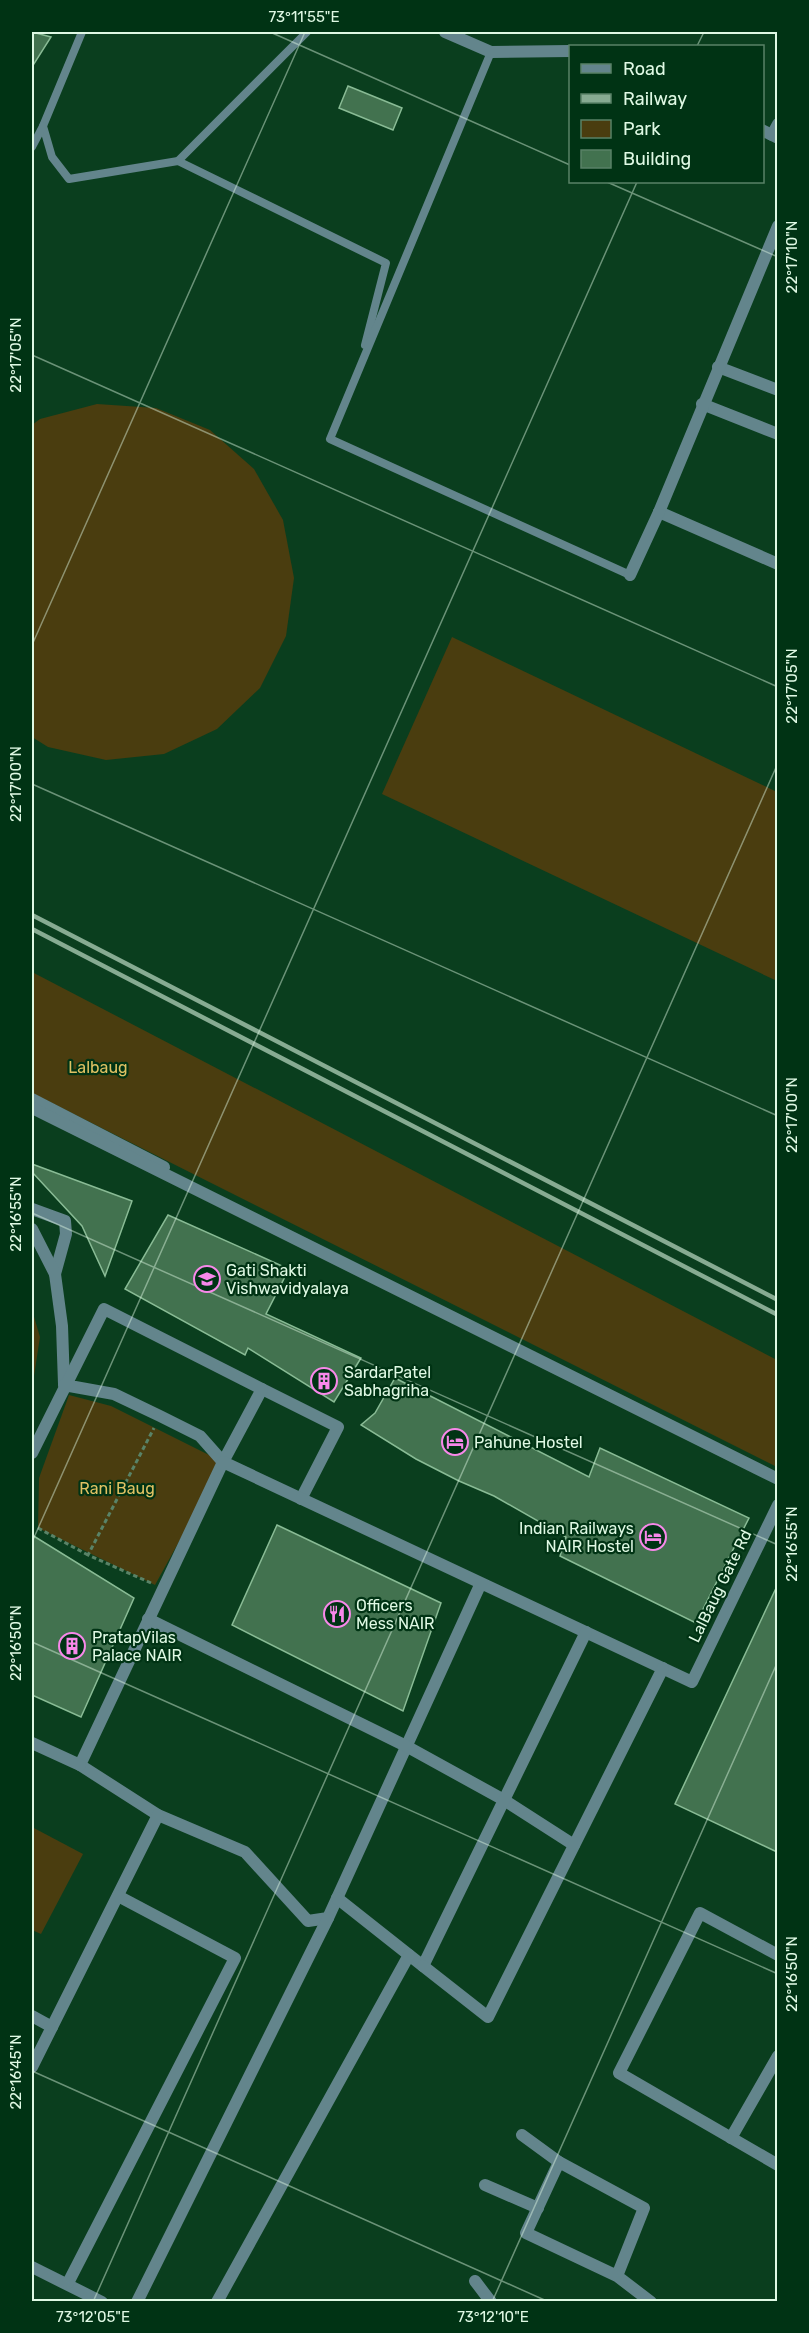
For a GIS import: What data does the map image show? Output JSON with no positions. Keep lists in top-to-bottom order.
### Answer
{
  "streets": {
    "street": ["LalBaug Gate Rd"]
  },
  "parks": ["Lalbaug", "Rani Baug"],
  "places": {
    "school or university": ["Gati Shakti Vishwavidyalaya"],
    "building": ["SardarPatel Sabhagriha", "PratapVilas Palace NAIR"],
    "hotel": ["Pahune Hostel", "Indian Railways NAIR Hostel"],
    "restaurant": ["Officers Mess NAIR"]
  },
  "legend": [
    "Road",
    "Railway",
    "Park",
    "Building"
  ],
  "coordinates": [
    "73°11'55\"E",
    "22°17'10\"N",
    "22°17'05\"N",
    "22°17'00\"N",
    "22°16'55\"N",
    "22°16'50\"N",
    "22°16'45\"N",
    "73°12'05\"E",
    "73°12'10\"E"
  ]
}
